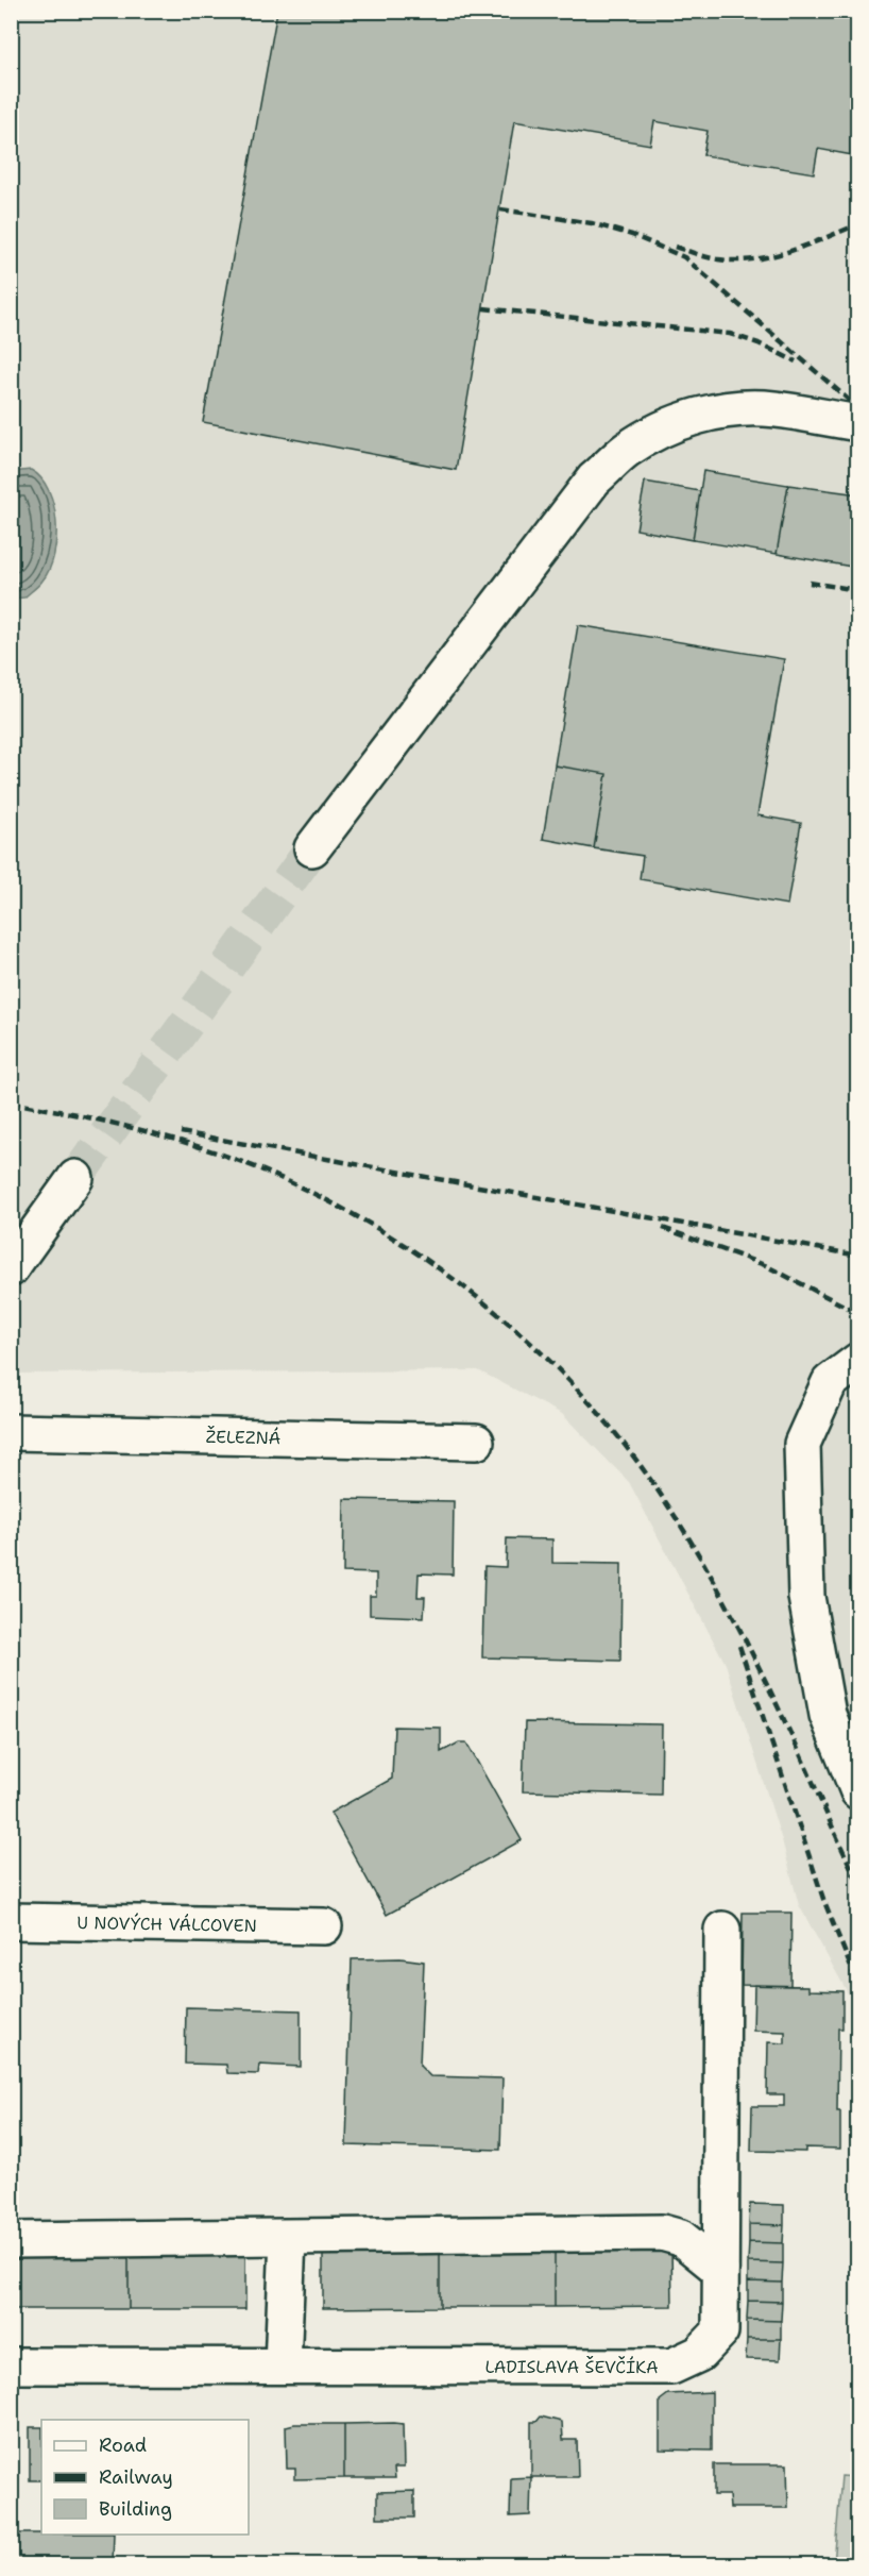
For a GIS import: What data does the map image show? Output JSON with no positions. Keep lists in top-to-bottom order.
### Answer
{
  "streets": {
    "street": ["ŽELEZNÁ", "U NOVÝCH VÁLCOVEN", "LADISLAVA ŠEVČÍKA"]
  },
  "legend": ["Road", "Railway", "Building"]
}
